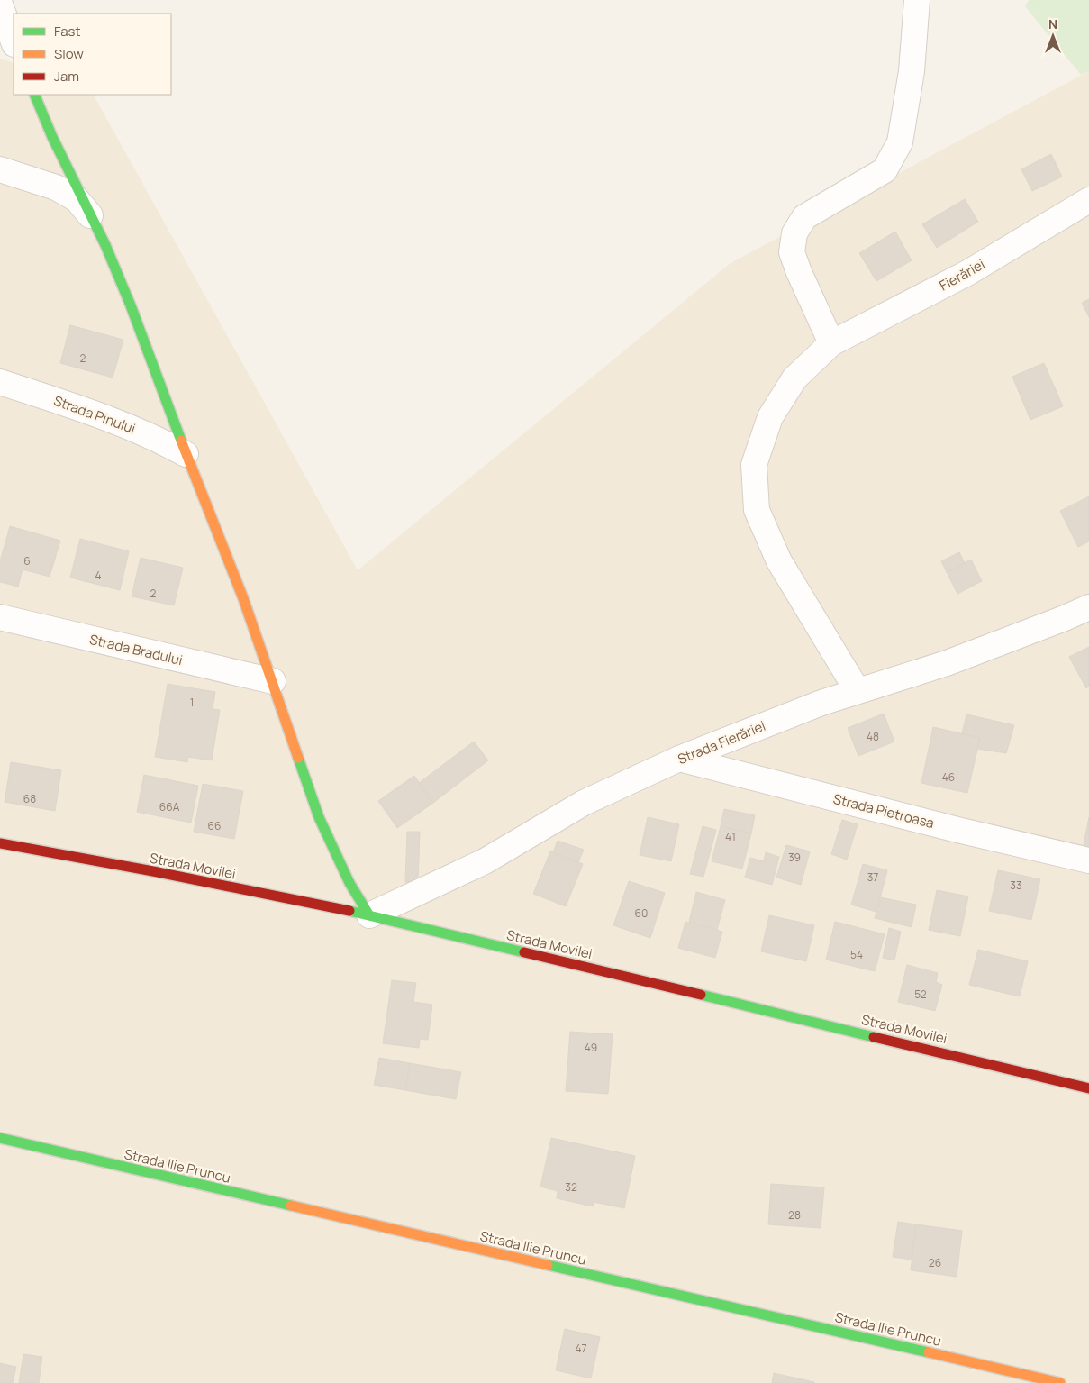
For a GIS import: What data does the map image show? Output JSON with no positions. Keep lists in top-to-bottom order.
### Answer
{
  "streets": {
    "street": [
      "Fierăriei",
      "Strada Pinului",
      "Strada Bradului",
      "Strada Fierăriei",
      "Strada Pietroasa",
      "Strada Movilei",
      "Strada Ilie Pruncu"
    ]
  },
  "crossings": [
    ["Fierăriei", "Strada Fierăriei"],
    ["Strada Fierăriei", "Strada Pietroasa"],
    ["Strada Fierăriei", "Strada Movilei"]
  ],
  "house_numbers": [
    "2",
    "6",
    "4",
    "2",
    "1",
    "48",
    "46",
    "68",
    "66A",
    "66",
    "41",
    "39",
    "37",
    "33",
    "60",
    "54",
    "52",
    "49",
    "32",
    "28",
    "26",
    "47"
  ],
  "legend": ["Fast", "Slow", "Jam"],
  "north": "top"
}
